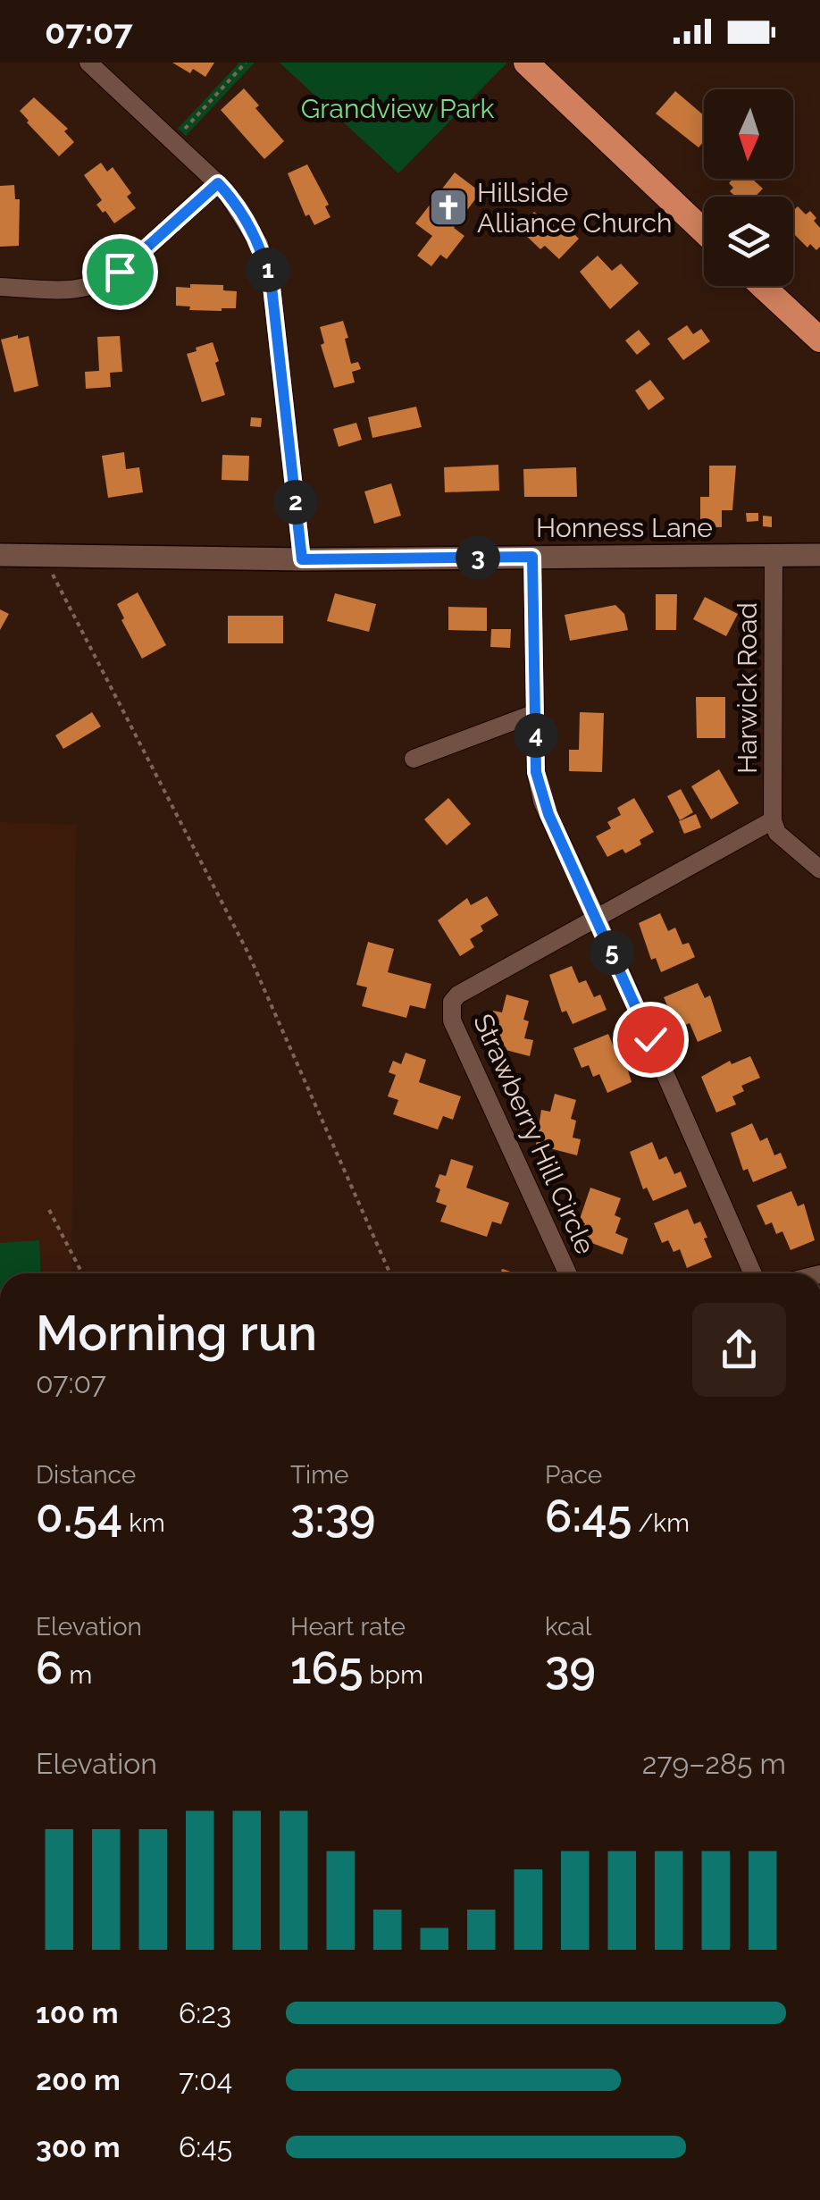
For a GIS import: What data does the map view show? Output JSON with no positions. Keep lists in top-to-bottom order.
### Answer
{
  "streets": {
    "street": ["Honness Lane", "Harwick Road", "Strawberry Hill Circle"]
  },
  "crossings": [
    ["Honness Lane", "Harwick Road"],
    ["Harwick Road", "Strawberry Hill Circle"]
  ],
  "parks": ["Grandview Park"],
  "places": {
    "church": ["Hillside Alliance Church"]
  },
  "north": "bottom",
  "page": {
    "status": "07:07",
    "pins": [
      "1",
      "2",
      "3",
      "4",
      "5"
    ],
    "heading": ["Morning run", "07:07"],
    "stats": [
      ["Distance", "0.54 km"],
      ["Time", "3:39"],
      ["Pace", "6:45 /km"],
      ["Elevation", "6 m"],
      ["Heart rate", "165 bpm"],
      ["kcal", "39"]
    ],
    "chart": ["Elevation", "279–285 m"],
    "list": [
      {
        "name": "100 m",
        "note": "6:23"
      },
      {
        "name": "200 m",
        "note": "7:04"
      },
      {
        "name": "300 m",
        "note": "6:45"
      }
    ]
  }
}
